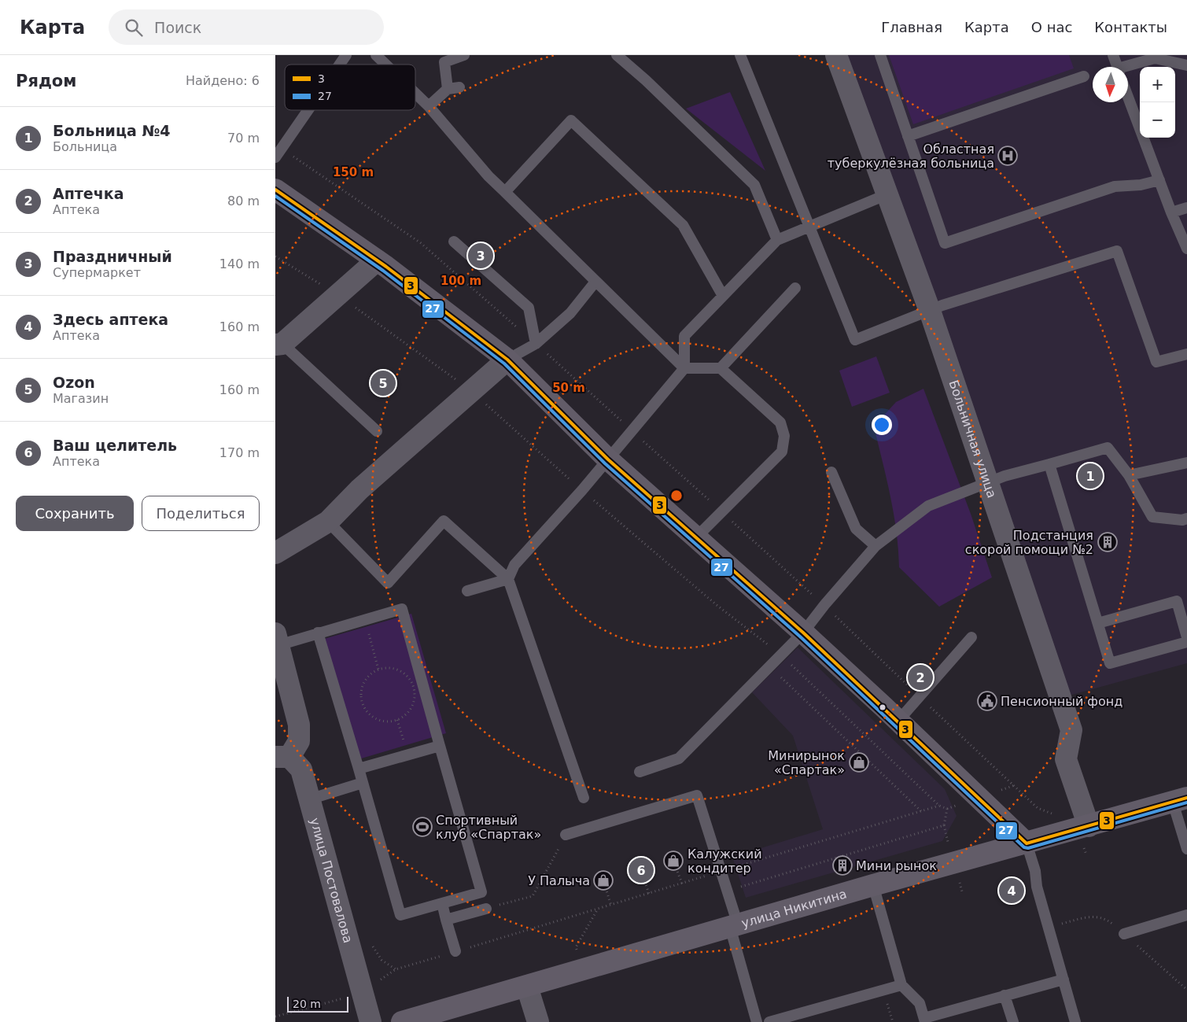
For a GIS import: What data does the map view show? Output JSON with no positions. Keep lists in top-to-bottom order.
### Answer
{
  "streets": {
    "main road": ["улица Никитина"],
    "street": ["Больничная улица", "улица Постовалова"]
  },
  "crossings": [
    ["Больничная улица", "улица Никитина"]
  ],
  "places": {
    "hospital": ["Областная туберкулёзная больница"],
    "building": ["Подстанция скорой помощи №2", "Мини рынок"],
    "public building": ["Пенсионный фонд"],
    "shop": ["Минирынок «Спартак»", "Калужский кондитер", "У Палыча"],
    "sports": ["Спортивный клуб «Спартак»"]
  },
  "lines": ["transit line 3", "transit line 27"],
  "legend": ["3", "27"],
  "scale_bar": "20 m",
  "north": "bottom",
  "page": {
    "header": "Карта",
    "search": "Поиск",
    "nav": [
      "Главная",
      "Карта",
      "О нас",
      "Контакты"
    ],
    "heading": ["Рядом", "Найдено: 6"],
    "map_buttons": ["+", "−"],
    "list": [
      {
        "mark": "1",
        "name": "Больница №4",
        "note": "Больница",
        "value": "70 m"
      },
      {
        "mark": "2",
        "name": "Аптечка",
        "note": "Аптека",
        "value": "80 m"
      },
      {
        "mark": "3",
        "name": "Праздничный",
        "note": "Супермаркет",
        "value": "140 m"
      },
      {
        "mark": "4",
        "name": "Здесь аптека",
        "note": "Аптека",
        "value": "160 m"
      },
      {
        "mark": "5",
        "name": "Ozon",
        "note": "Магазин",
        "value": "160 m"
      },
      {
        "mark": "6",
        "name": "Ваш целитель",
        "note": "Аптека",
        "value": "170 m"
      }
    ],
    "pins": [
      "3",
      "5",
      "1",
      "2",
      "6",
      "4"
    ],
    "buttons": ["Сохранить", "Поделиться"],
    "scale": "20 m"
  },
  "rings": ["150 m", "100 m", "50 m"]
}
